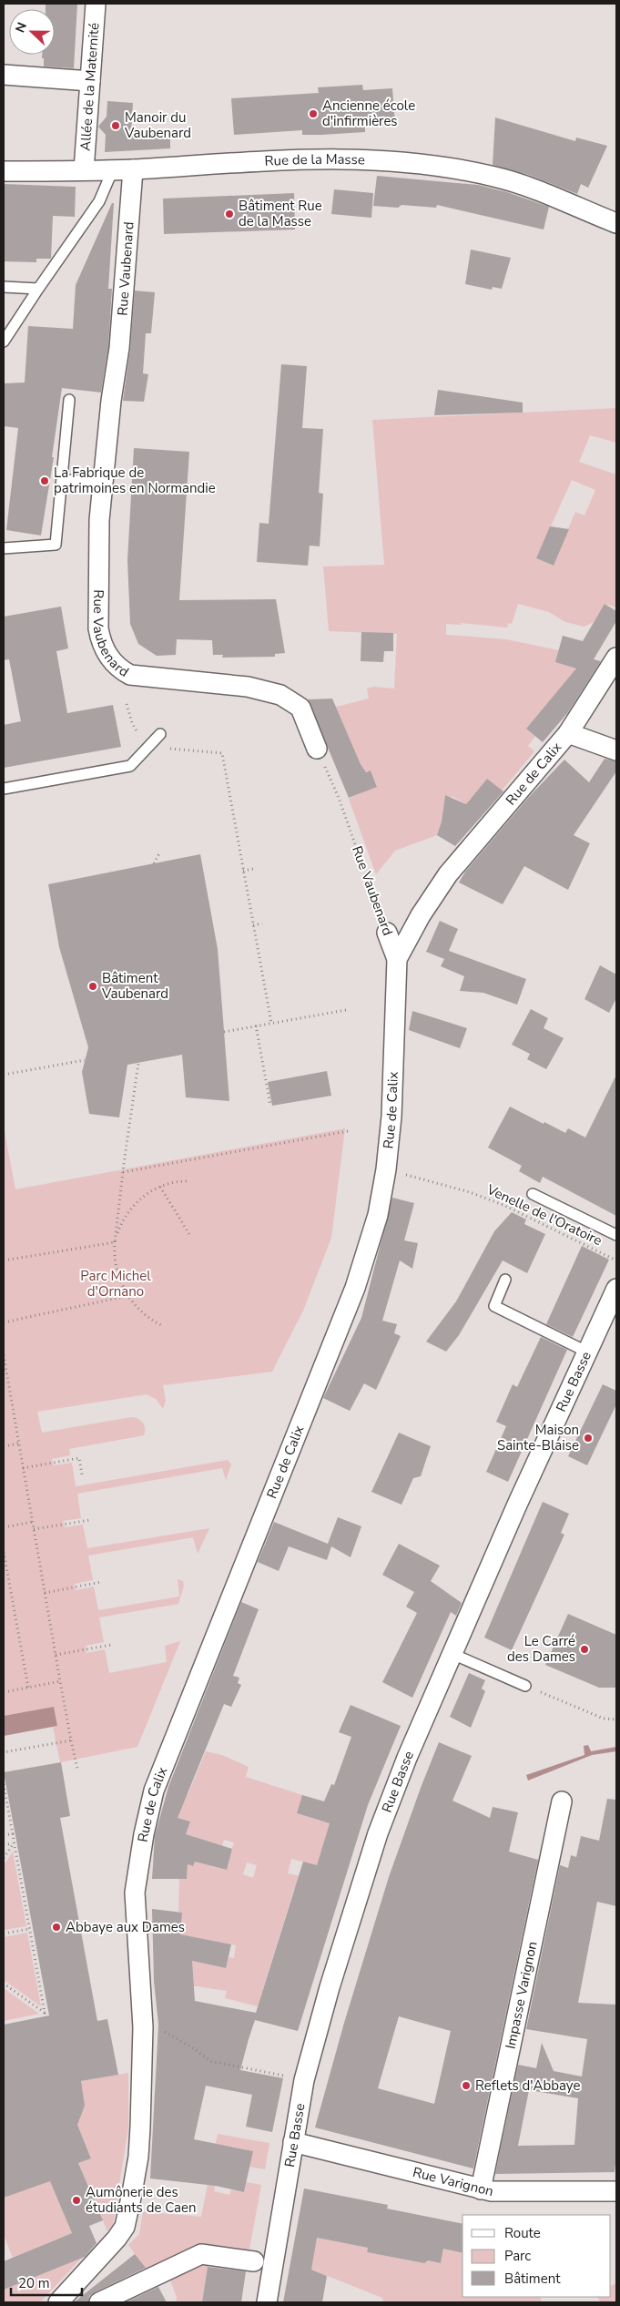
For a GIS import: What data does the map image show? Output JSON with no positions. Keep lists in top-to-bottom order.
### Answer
{
  "streets": {
    "street": [
      "Allée de la Maternité",
      "Rue de la Masse",
      "Rue Vaubenard",
      "Rue de Calix",
      "Rue Basse",
      "Impasse Varignon",
      "Rue Varignon"
    ],
    "path": ["Venelle de l'Oratoire"]
  },
  "crossings": [
    ["Allée de la Maternité", "Rue de la Masse"],
    ["Rue de la Masse", "Rue Vaubenard"],
    ["Rue Vaubenard", "Rue de Calix"],
    ["Rue de Calix", "Venelle de l'Oratoire"],
    ["Rue Basse", "Rue Varignon"],
    ["Impasse Varignon", "Rue Varignon"]
  ],
  "parks": ["Parc Michel d'Ornano"],
  "places": [
    "Ancienne école d'infirmières",
    "Manoir du Vaubenard",
    "Bâtiment Rue de la Masse",
    "La Fabrique de patrimoines en Normandie",
    "Bâtiment Vaubenard",
    "Maison Sainte-Blaise",
    "Le Carré des Dames",
    "Abbaye aux Dames",
    "Reflets d'Abbaye",
    "Aumônerie des étudiants de Caen"
  ],
  "legend": ["Route", "Parc", "Bâtiment"],
  "scale_bar": "20 m",
  "north": "left"
}
